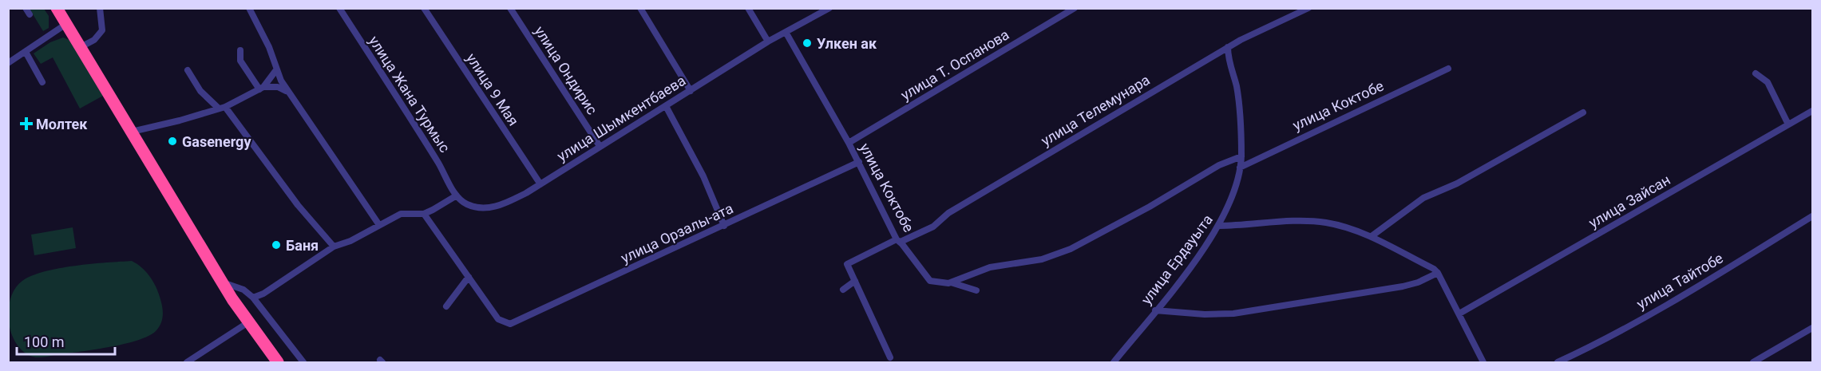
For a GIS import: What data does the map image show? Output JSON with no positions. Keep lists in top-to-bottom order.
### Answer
{
  "streets": {
    "street": [
      "улица Т. Оспанова",
      "улица Ондирис",
      "улица 9 Мая",
      "улица Жана Турмыс",
      "улица Коктобе",
      "улица Телемунара",
      "улица Шымкентбаева",
      "улица Зайсан",
      "улица Орзалы-ата",
      "улица Ердауыта",
      "улица Тайтобе"
    ]
  },
  "crossings": [
    ["улица Т. Оспанова", "улица Коктобе"],
    ["улица Ондирис", "улица Шымкентбаева"],
    ["улица 9 Мая", "улица Шымкентбаева"],
    ["улица Жана Турмыс", "улица Шымкентбаева"],
    ["улица Коктобе", "улица Телемунара"],
    ["улица Коктобе", "улица Шымкентбаева"],
    ["улица Коктобе", "улица Орзалы-ата"],
    ["улица Коктобе", "улица Ердауыта"],
    ["улица Телемунара", "улица Ердауыта"]
  ],
  "places": {
    "other": ["Улкен ак", "Gasenergy", "Баня"],
    "health": ["Молтек"]
  },
  "scale_bar": "100 m"
}
